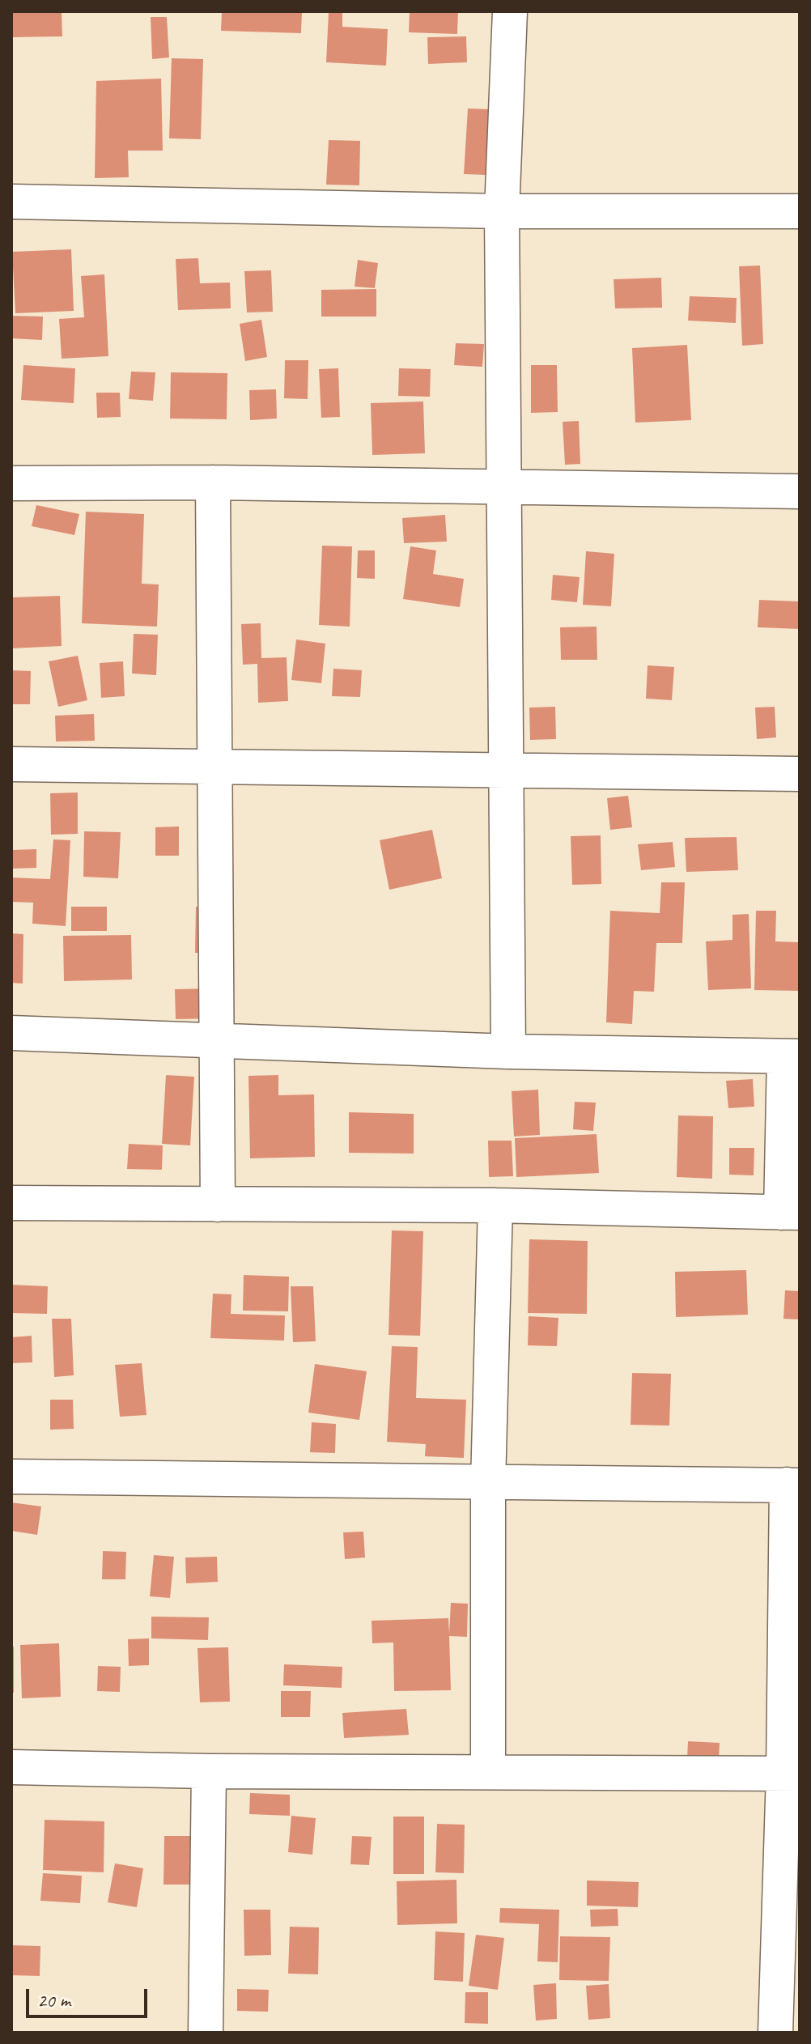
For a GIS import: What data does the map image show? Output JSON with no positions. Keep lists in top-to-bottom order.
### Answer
{
  "scale_bar": "20 m"
}
